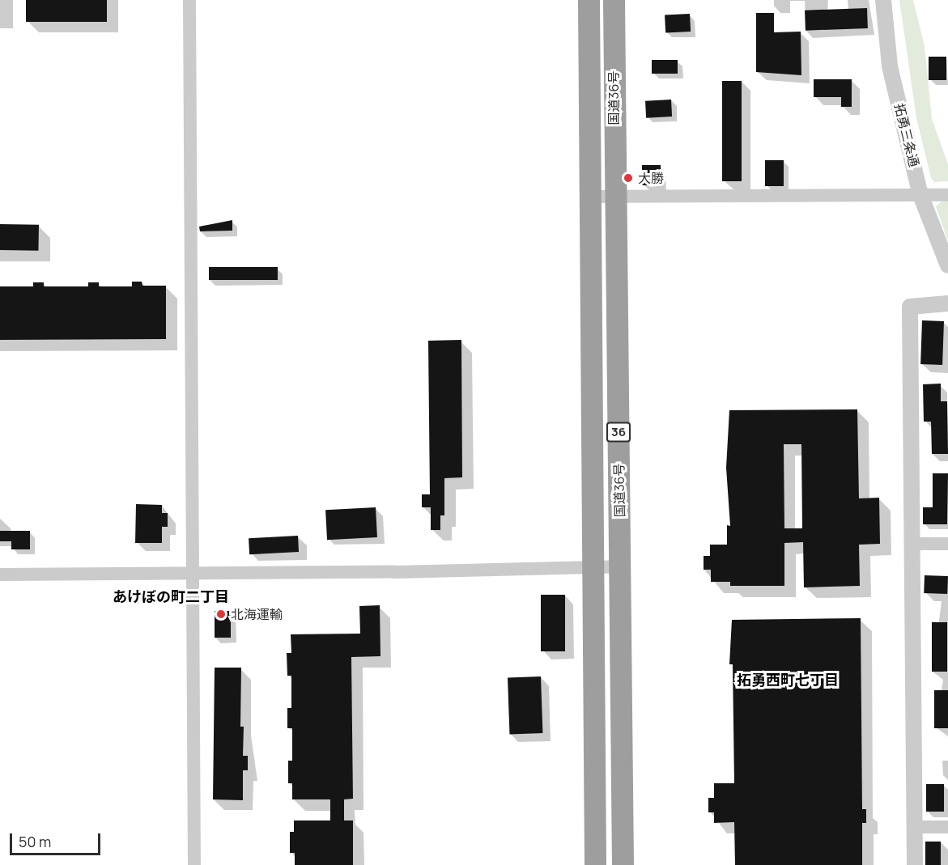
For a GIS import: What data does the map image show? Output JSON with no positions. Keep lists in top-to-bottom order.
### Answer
{
  "streets": {
    "highway": ["国道36号", "36"],
    "street": ["拓勇三条通"]
  },
  "districts": ["あけぼの町二丁目", "拓勇西町七丁目"],
  "places": ["大勝", "北海運輸"],
  "scale_bar": "50 m"
}
